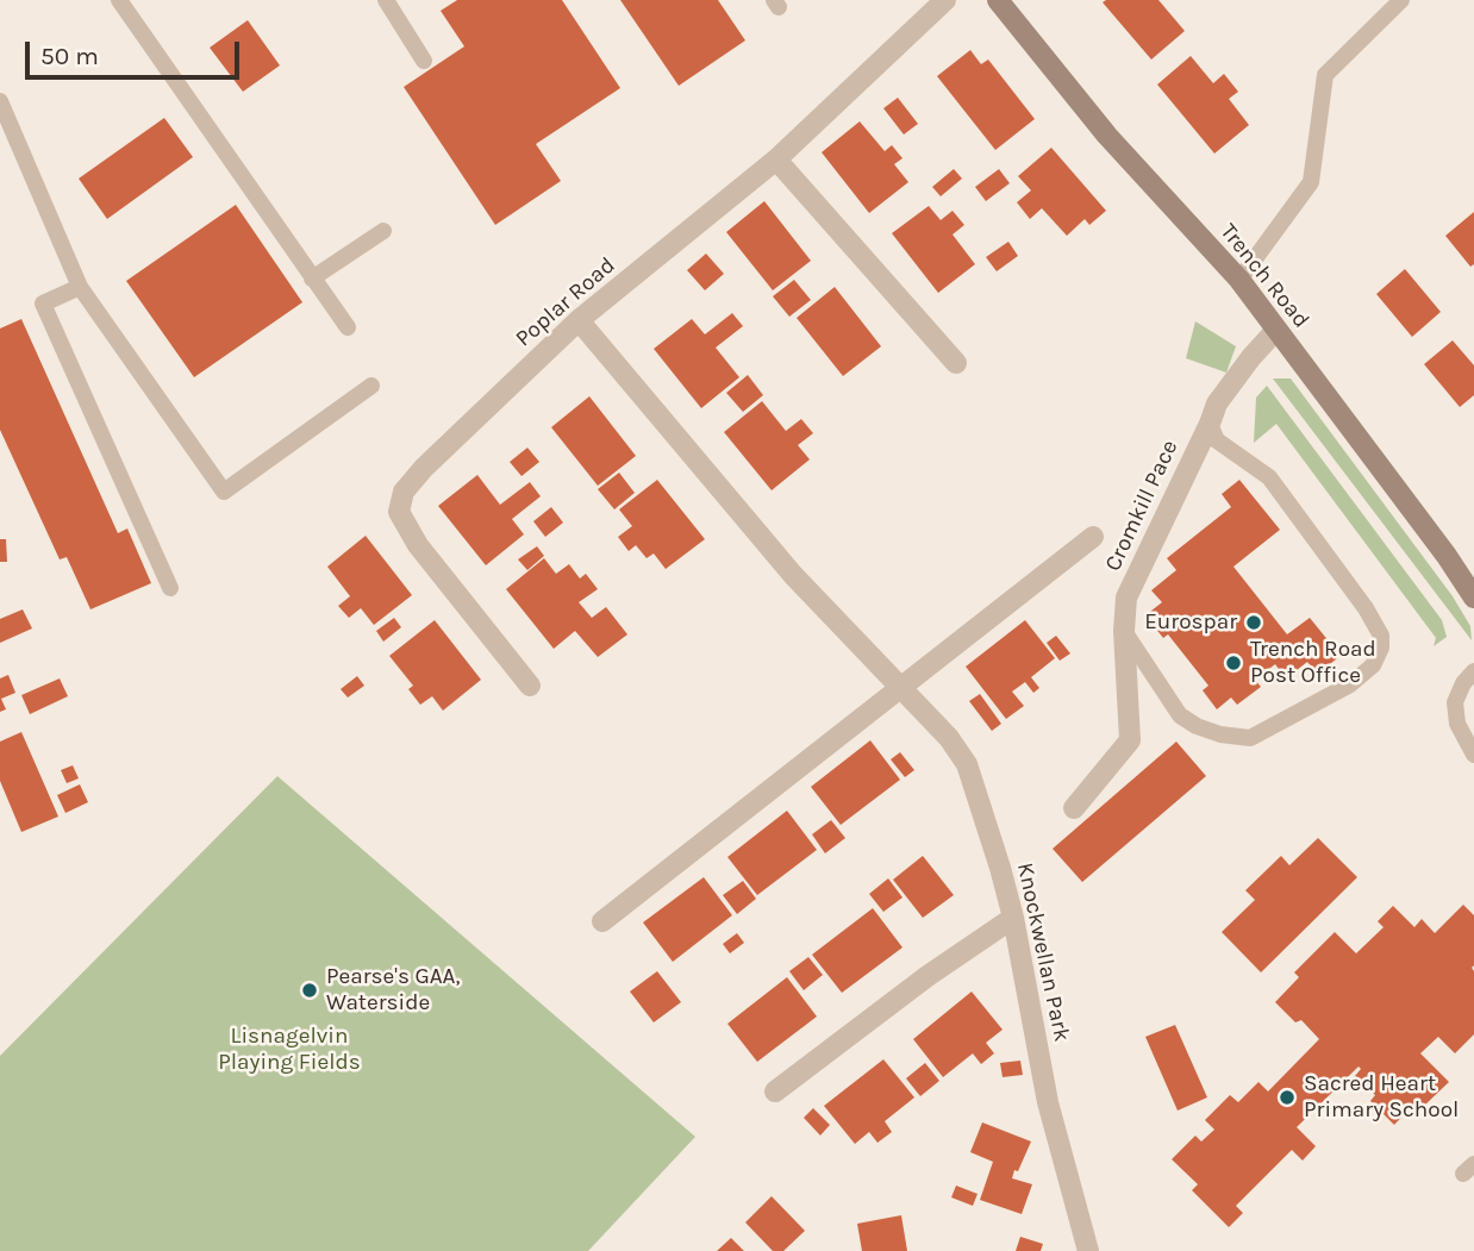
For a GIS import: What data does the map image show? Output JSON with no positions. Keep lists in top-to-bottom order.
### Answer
{
  "streets": {
    "street": [
      "Trench Road",
      "Poplar Road",
      "Cromkill Pace",
      "Knockwellan Park"
    ]
  },
  "crossings": [
    ["Trench Road", "Cromkill Pace"],
    ["Poplar Road", "Knockwellan Park"]
  ],
  "parks": ["Lisnagelvin Playing Fields"],
  "places": [
    "Eurospar",
    "Trench Road Post Office",
    "Pearse's GAA, Waterside",
    "Sacred Heart Primary School"
  ],
  "scale_bar": "50 m"
}
